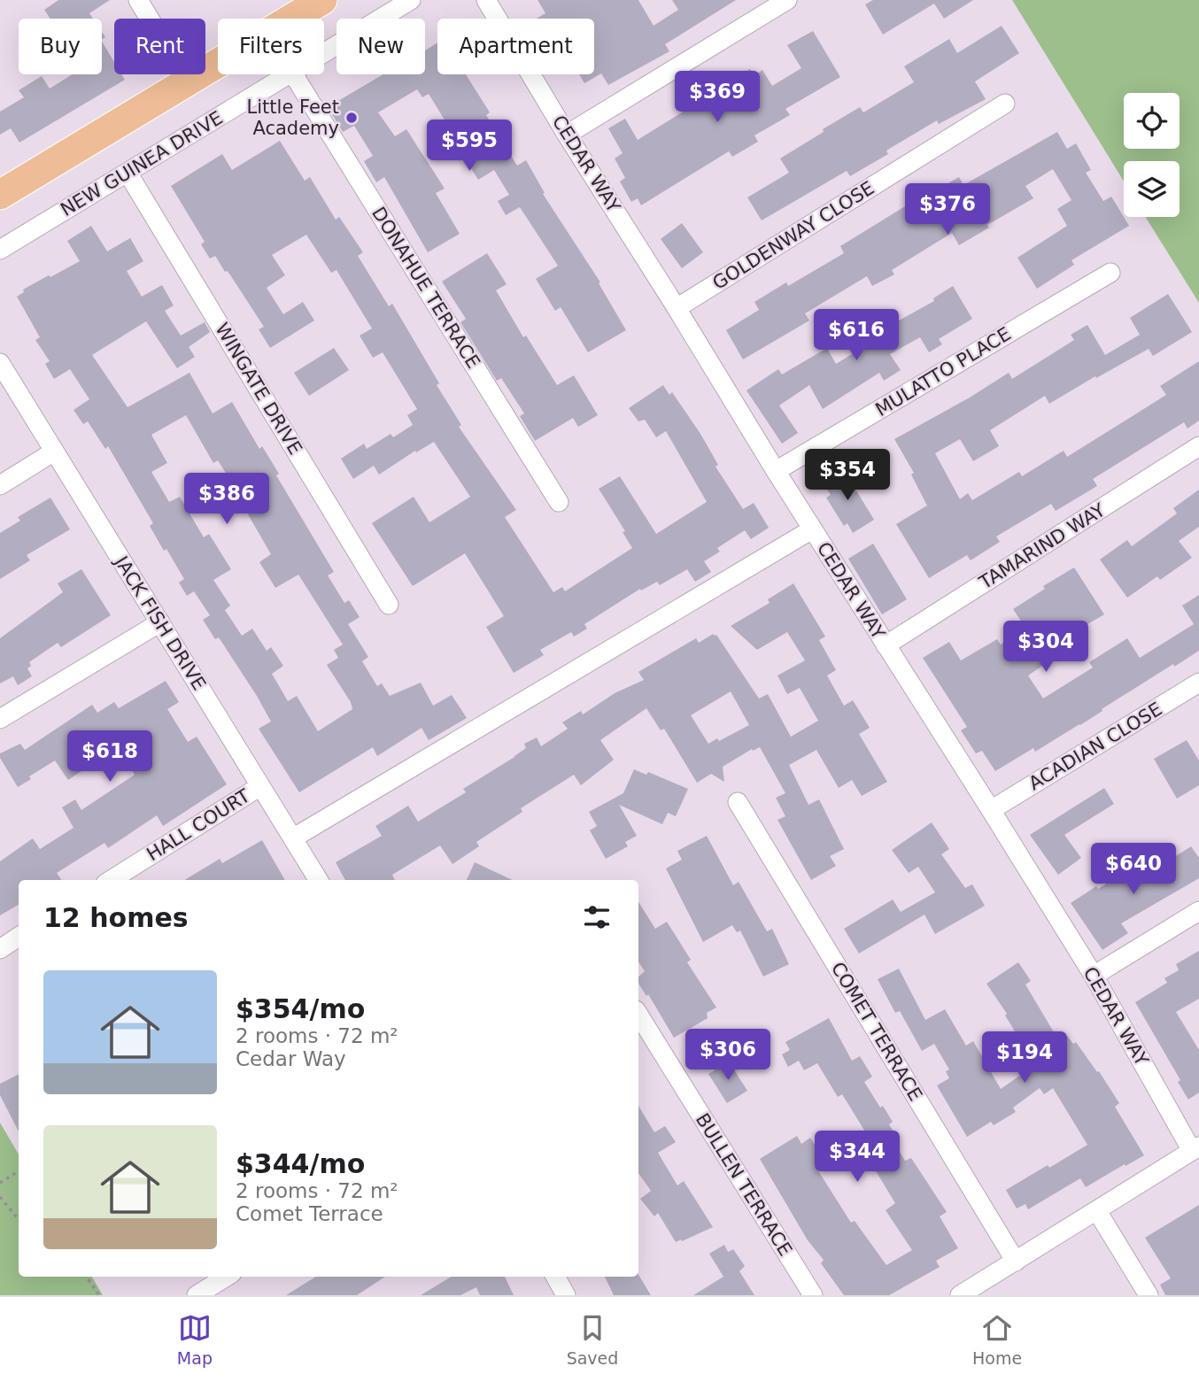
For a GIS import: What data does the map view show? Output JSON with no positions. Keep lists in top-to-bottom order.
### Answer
{
  "streets": {
    "street": [
      "NEW GUINEA DRIVE",
      "CEDAR WAY",
      "GOLDENWAY CLOSE",
      "DONAHUE TERRACE",
      "MULATTO PLACE",
      "WINGATE DRIVE",
      "TAMARIND WAY",
      "JACK FISH DRIVE",
      "ACADIAN CLOSE",
      "HALL COURT",
      "COMET TERRACE",
      "BULLEN TERRACE"
    ]
  },
  "crossings": [
    ["NEW GUINEA DRIVE", "WINGATE DRIVE"],
    ["CEDAR WAY", "GOLDENWAY CLOSE"],
    ["CEDAR WAY", "MULATTO PLACE"],
    ["CEDAR WAY", "TAMARIND WAY"],
    ["CEDAR WAY", "ACADIAN CLOSE"],
    ["JACK FISH DRIVE", "HALL COURT"]
  ],
  "places": ["Little Feet Academy"],
  "page": {
    "chip": [
      "Buy",
      "Rent",
      "Filters",
      "New",
      "Apartment"
    ],
    "price": [
      "$369",
      "$595",
      "$376",
      "$616",
      "$354",
      "$386",
      "$304",
      "$618",
      "$640",
      "$306",
      "$194",
      "$344"
    ],
    "heading": "12 homes",
    "list": [
      {
        "name": "$354/mo",
        "note": "2 rooms · 72 m² · Cedar Way"
      },
      {
        "name": "$344/mo",
        "note": "2 rooms · 72 m² · Comet Terrace"
      }
    ],
    "tabs": ["Map", "Saved", "Home"]
  }
}
